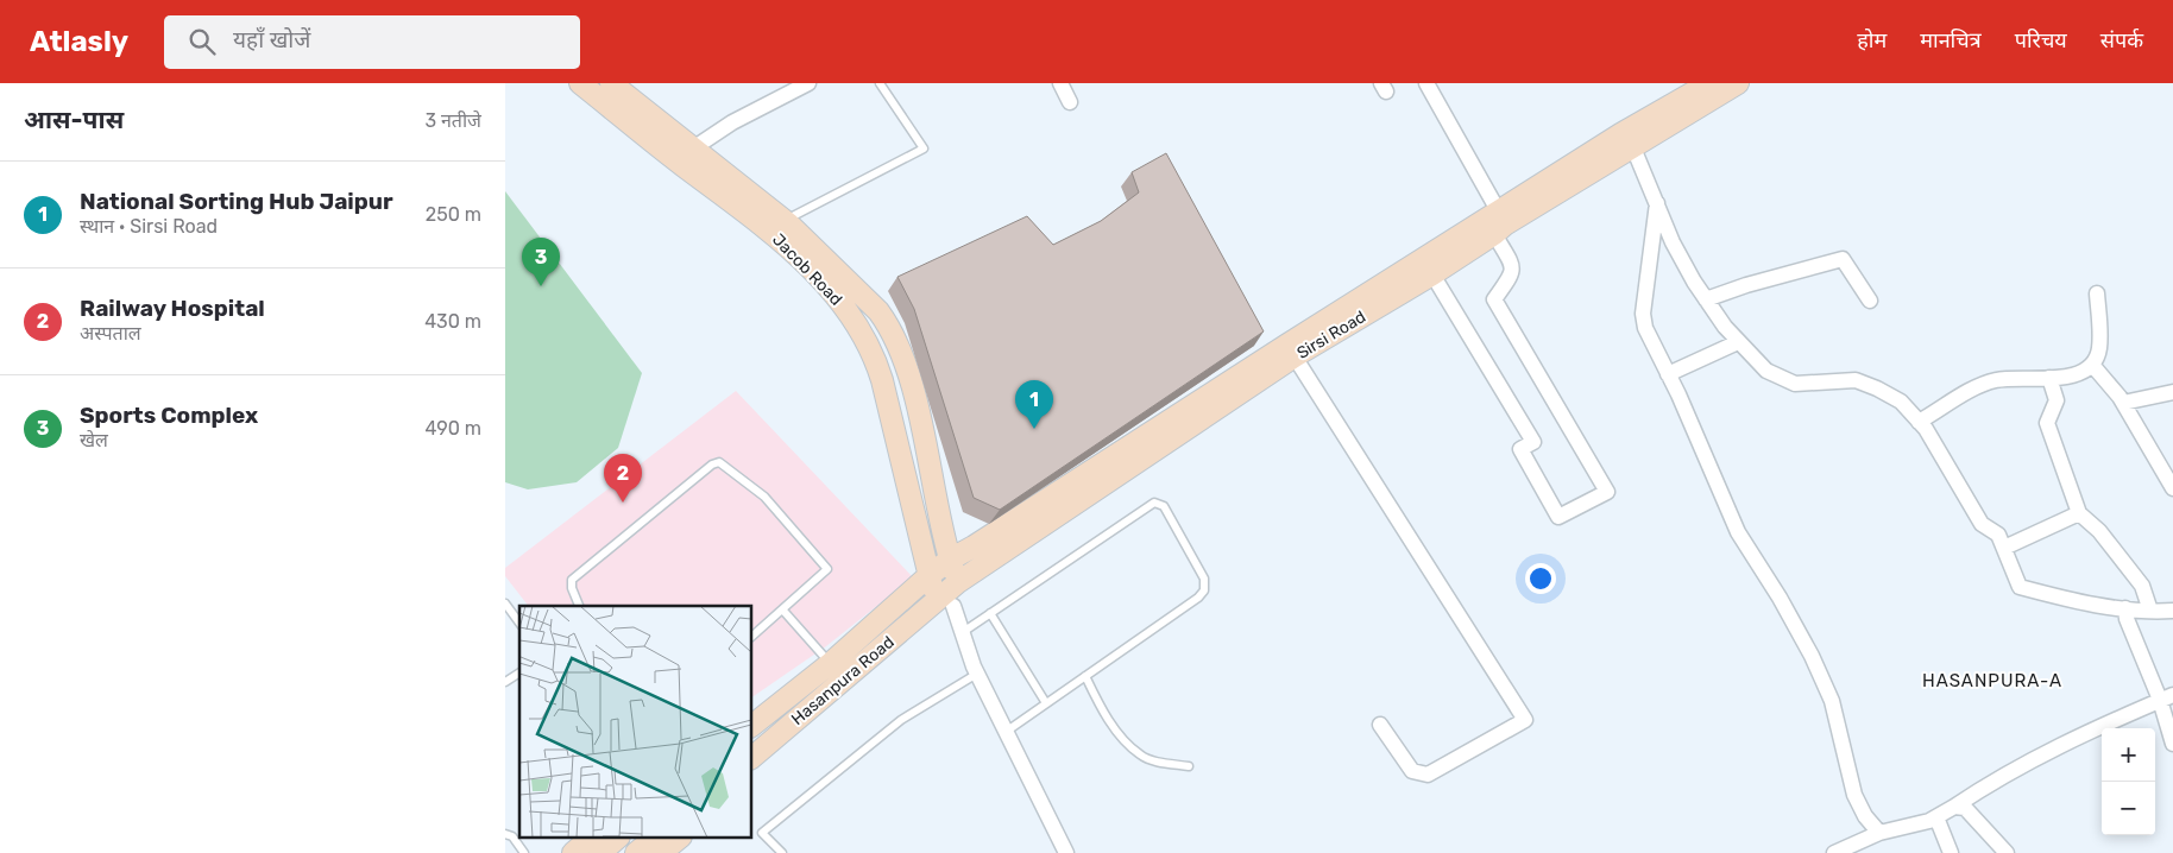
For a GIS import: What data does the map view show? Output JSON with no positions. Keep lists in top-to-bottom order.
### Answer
{
  "streets": {
    "street": ["Jacob Road", "Sirsi Road", "Hasanpura Road"]
  },
  "crossings": [
    ["Jacob Road", "Sirsi Road"],
    ["Jacob Road", "Hasanpura Road"],
    ["Sirsi Road", "Hasanpura Road"]
  ],
  "districts": ["HASANPURA-A"],
  "page": {
    "header": "Atlasly",
    "search": "यहाँ खोजें",
    "nav": [
      "होम",
      "मानचित्र",
      "परिचय",
      "संपर्क"
    ],
    "heading": ["आस-पास", "3 नतीजे"],
    "list": [
      {
        "mark": "1",
        "name": "National Sorting Hub Jaipur",
        "note": "स्थान · Sirsi Road",
        "value": "250 m"
      },
      {
        "mark": "2",
        "name": "Railway Hospital",
        "note": "अस्पताल",
        "value": "430 m"
      },
      {
        "mark": "3",
        "name": "Sports Complex",
        "note": "खेल",
        "value": "490 m"
      }
    ],
    "pins": ["3", "1", "2"],
    "map_buttons": ["+", "−"]
  }
}
